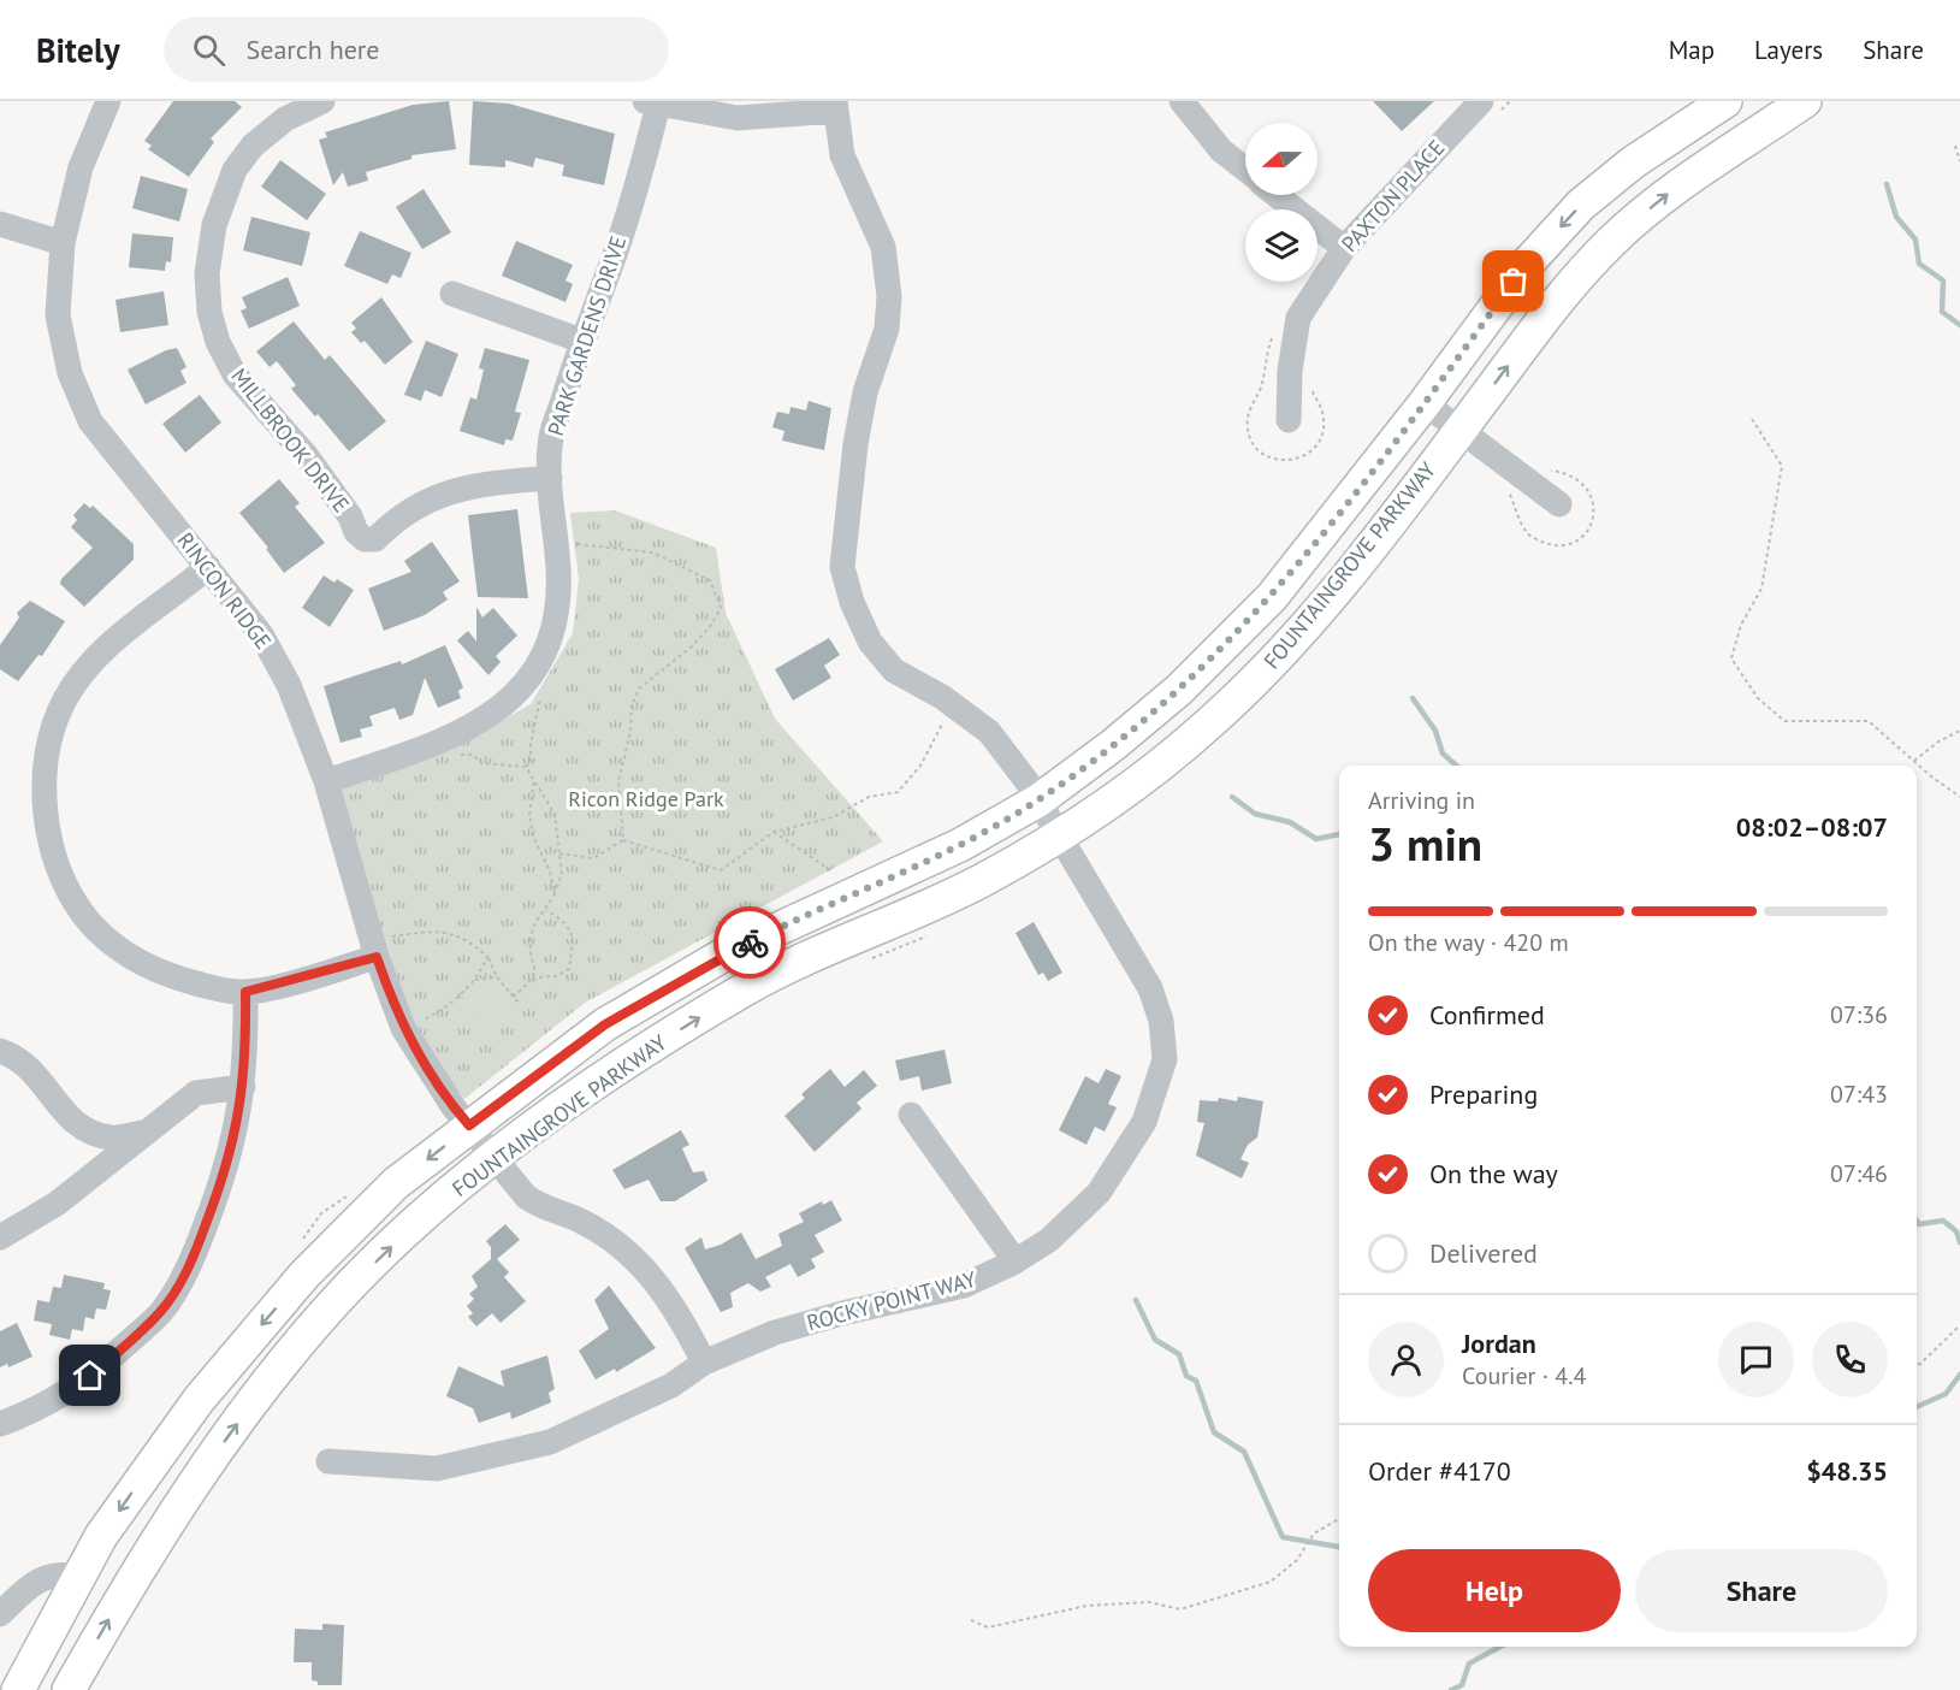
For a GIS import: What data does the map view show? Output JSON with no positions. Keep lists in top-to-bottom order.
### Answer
{
  "streets": {
    "main road": ["FOUNTAINGROVE PARKWAY"],
    "street": [
      "PAXTON PLACE",
      "PARK GARDENS DRIVE",
      "MILLBROOK DRIVE",
      "RINCON RIDGE",
      "ROCKY POINT WAY"
    ]
  },
  "crossings": [
    ["PARK GARDENS DRIVE", "MILLBROOK DRIVE"],
    ["PARK GARDENS DRIVE", "RINCON RIDGE"],
    ["FOUNTAINGROVE PARKWAY", "RINCON RIDGE"],
    ["FOUNTAINGROVE PARKWAY", "ROCKY POINT WAY"],
    ["RINCON RIDGE", "ROCKY POINT WAY"]
  ],
  "parks": ["Ricon Ridge Park"],
  "north": "left",
  "page": {
    "header": "Bitely",
    "search": "Search here",
    "nav": ["Map", "Layers", "Share"],
    "heading": ["3 min", "Arriving in", "08:02–08:07"],
    "panel": [
      "Jordan",
      "Courier · 4.4",
      "Order #4170",
      "$48.35"
    ],
    "bar": "On the way · 420 m",
    "list": [
      ["Confirmed", "07:36"],
      ["Preparing", "07:43"],
      ["On the way", "07:46"],
      "Delivered"
    ],
    "buttons": ["Help", "Share"]
  }
}
